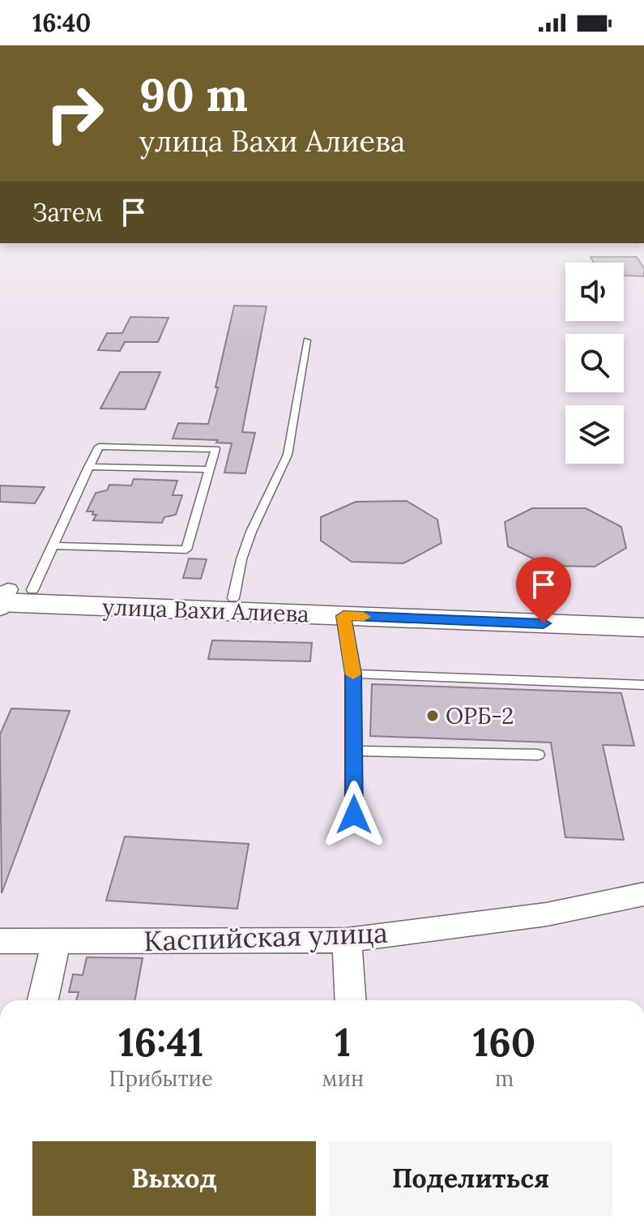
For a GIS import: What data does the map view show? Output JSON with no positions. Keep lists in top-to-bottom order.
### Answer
{
  "streets": {
    "main road": ["улица Вахи Алиева"],
    "street": ["Каспийская улица"]
  },
  "places": ["ОРБ-2"],
  "page": {
    "status": "16:40",
    "turn": ["90 m", "улица Вахи Алиева"],
    "then": "Затем",
    "eta": [
      "16:41",
      "Прибытие",
      "1",
      "мин",
      "160",
      "m"
    ],
    "buttons": ["Выход", "Поделиться"]
  }
}
